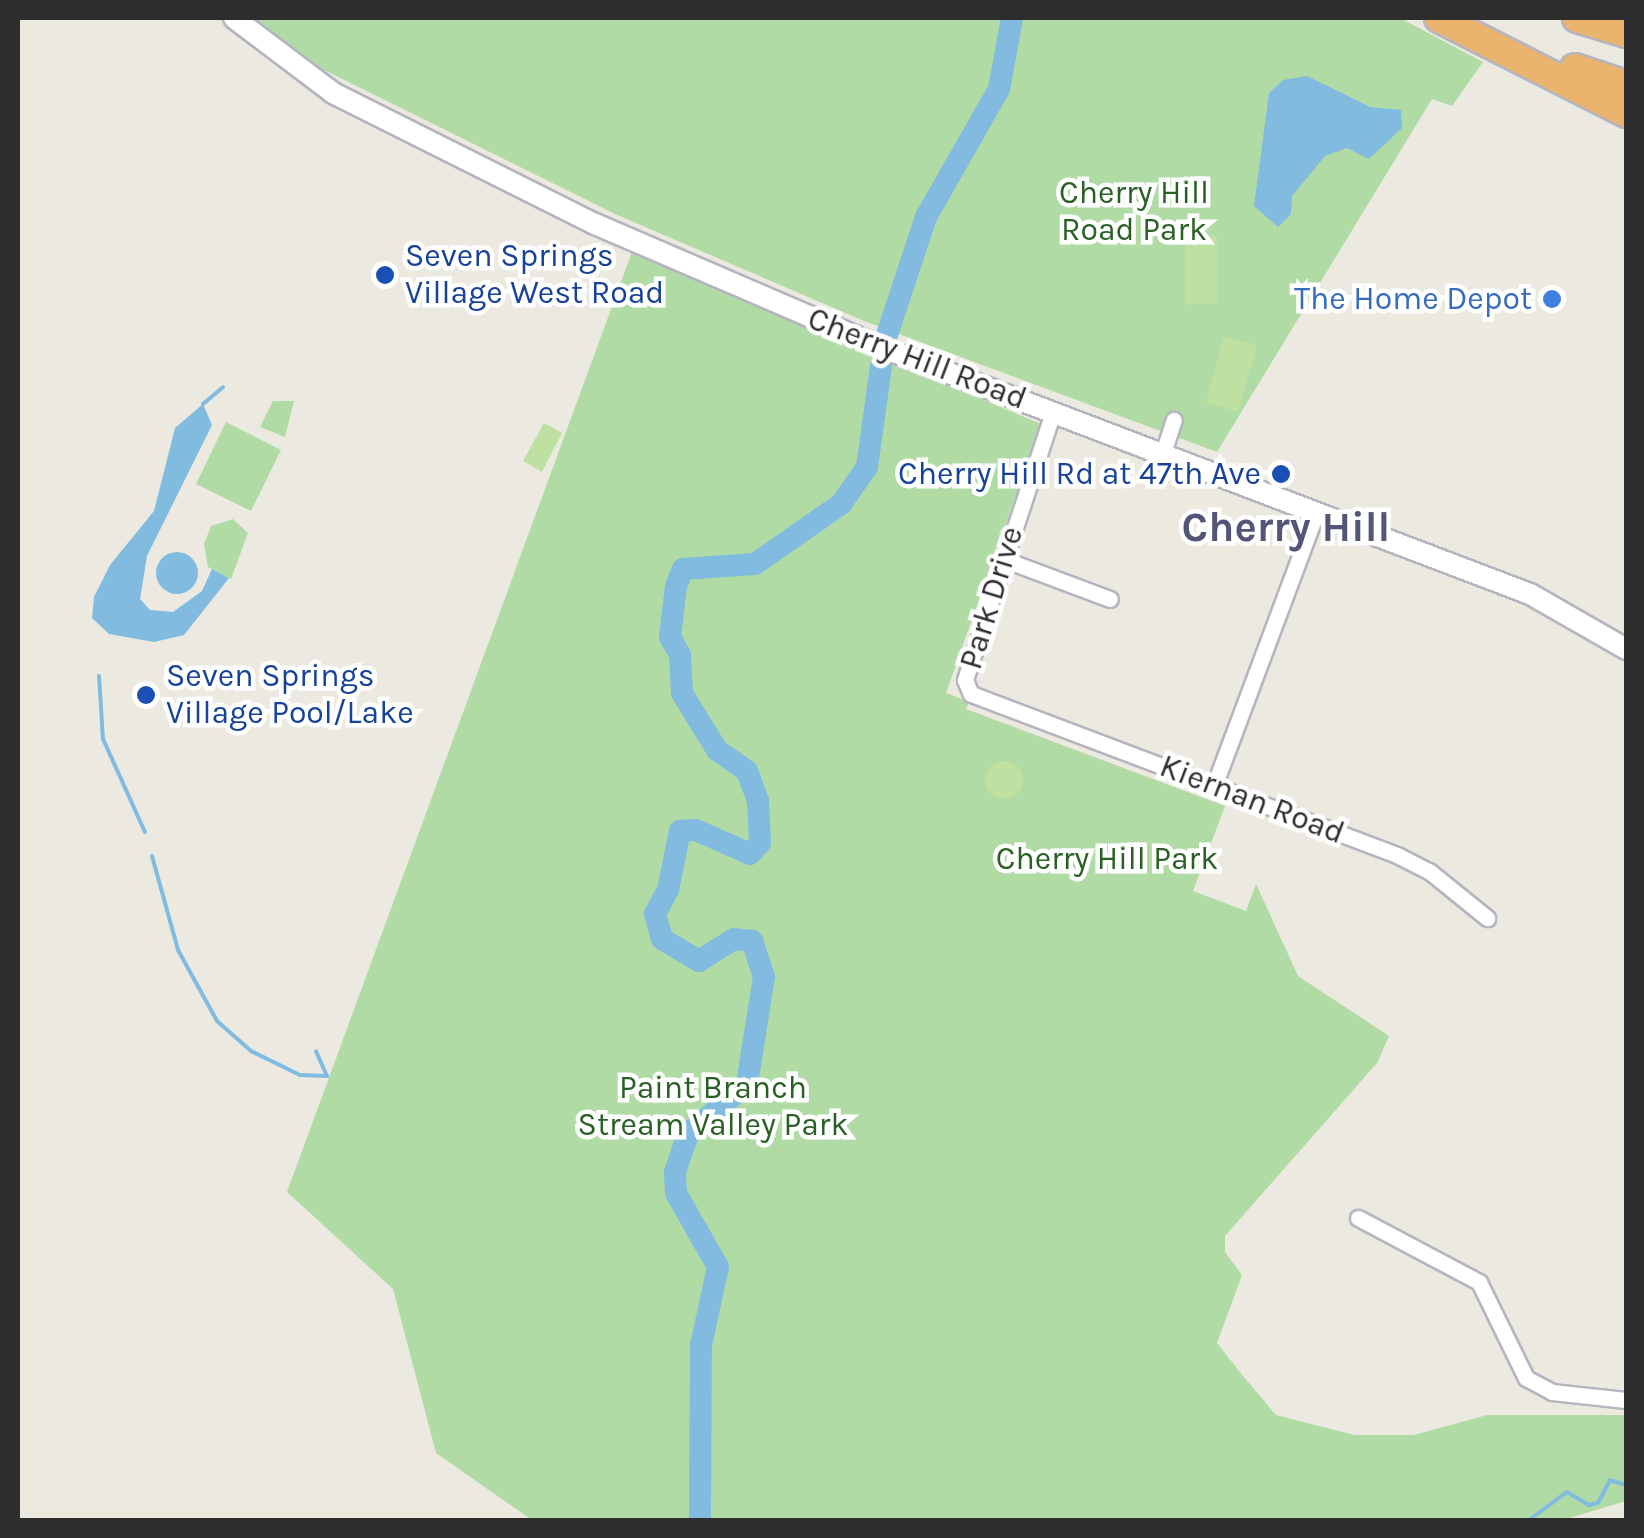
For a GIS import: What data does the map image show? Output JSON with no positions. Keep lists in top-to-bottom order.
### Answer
{
  "streets": {
    "main road": ["Cherry Hill Road"],
    "street": ["Park Drive", "Kiernan Road"]
  },
  "crossings": [
    ["Cherry Hill Road", "Park Drive"],
    ["Park Drive", "Kiernan Road"]
  ],
  "districts": ["Cherry Hill"],
  "parks": ["Cherry Hill Road Park", "Cherry Hill Park", "Paint Branch Stream Valley Park"],
  "places": [
    "Seven Springs Village West Road",
    "The Home Depot",
    "Cherry Hill Rd at 47th Ave",
    "Seven Springs Village Pool/Lake"
  ]
}
